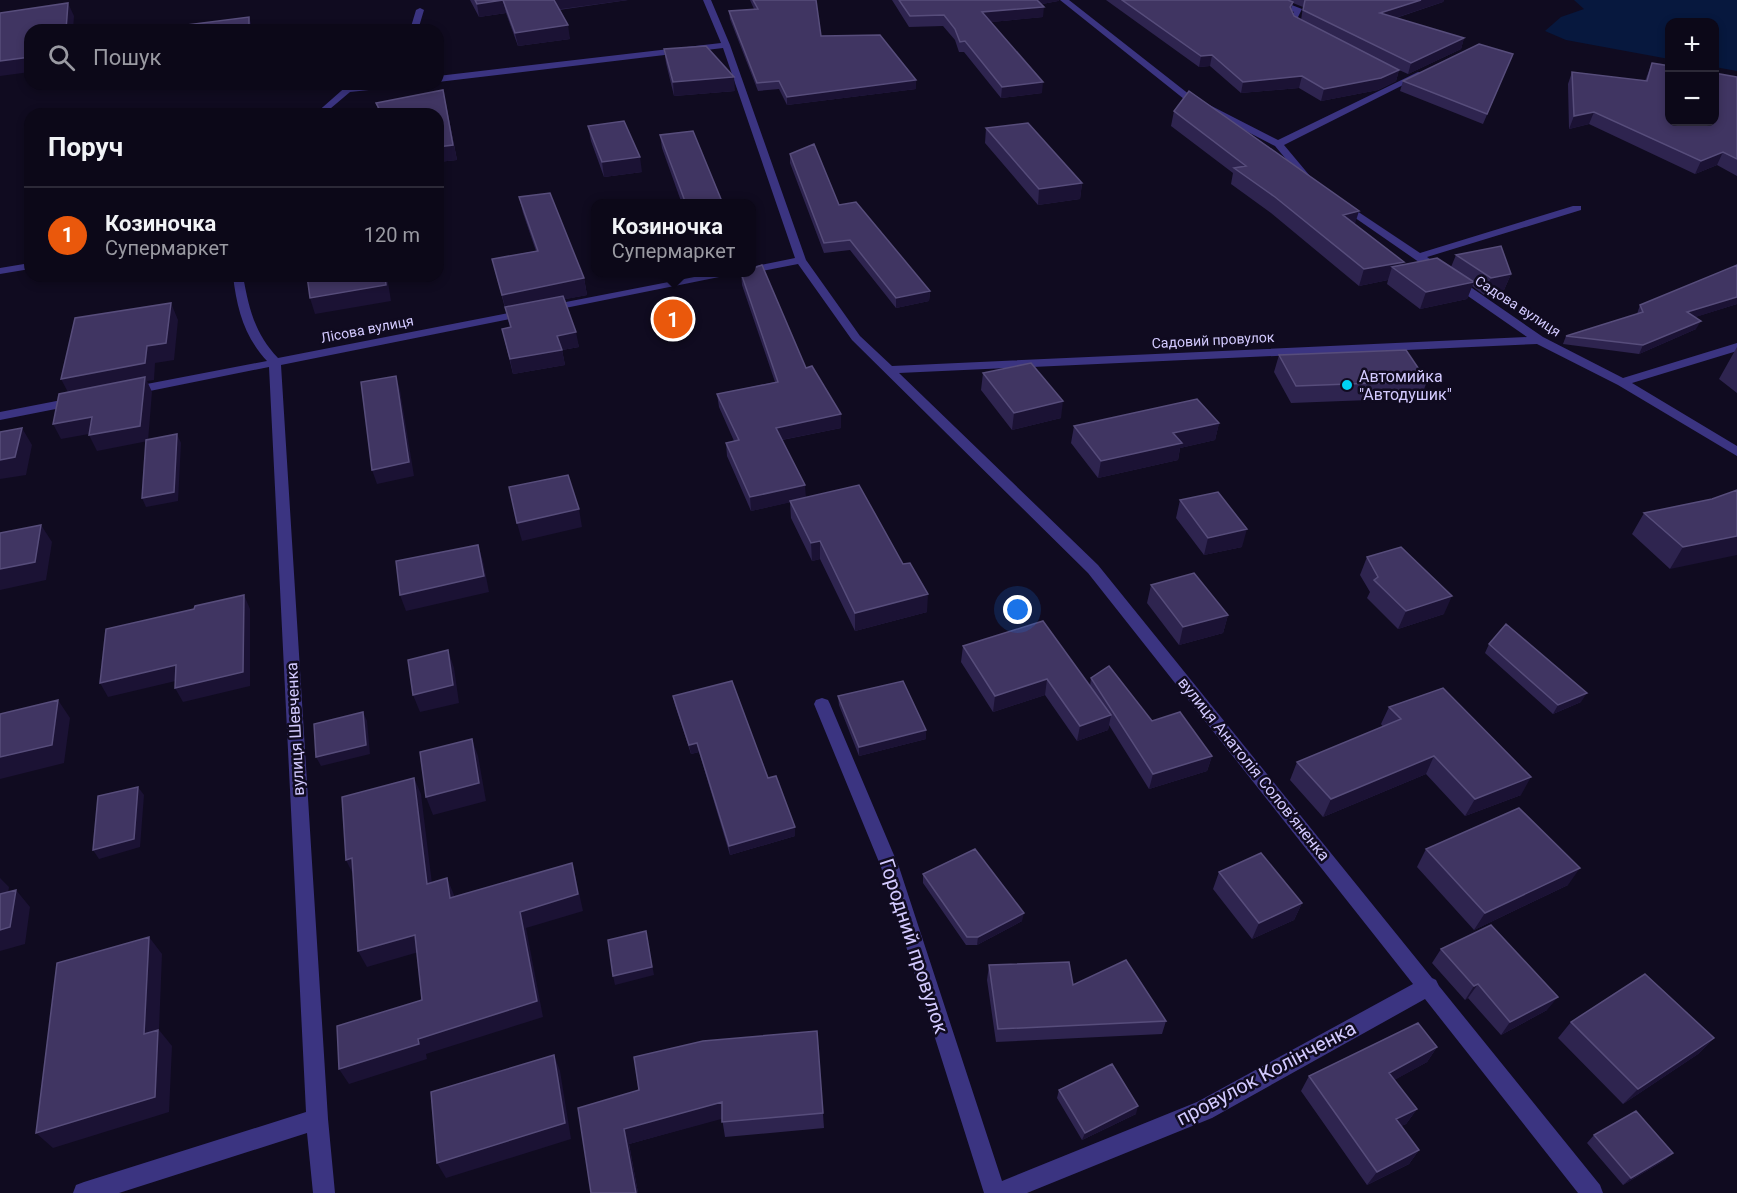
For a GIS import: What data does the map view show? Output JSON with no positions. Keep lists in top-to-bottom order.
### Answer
{
  "streets": {
    "street": [
      "Садова вулиця",
      "Лісова вулиця",
      "Садовий провулок",
      "вулиця Шевченка",
      "вулиця Анатолія Соловʼяненка",
      "Городний провулок",
      "провулок Колінченка"
    ]
  },
  "crossings": [
    ["Садова вулиця", "Садовий провулок"],
    ["Лісова вулиця", "вулиця Шевченка"],
    ["Садовий провулок", "вулиця Анатолія Соловʼяненка"],
    ["вулиця Анатолія Соловʼяненка", "провулок Колінченка"]
  ],
  "places": ["Автомийка \"Автодушик\""],
  "page": {
    "map_buttons": ["+", "−"],
    "search": "Пошук",
    "heading": "Поруч",
    "list": [
      {
        "mark": "1",
        "name": "Козиночка",
        "note": "Супермаркет",
        "value": "120 m"
      }
    ],
    "popup": ["Козиночка", "Супермаркет"],
    "pins": "1"
  }
}
